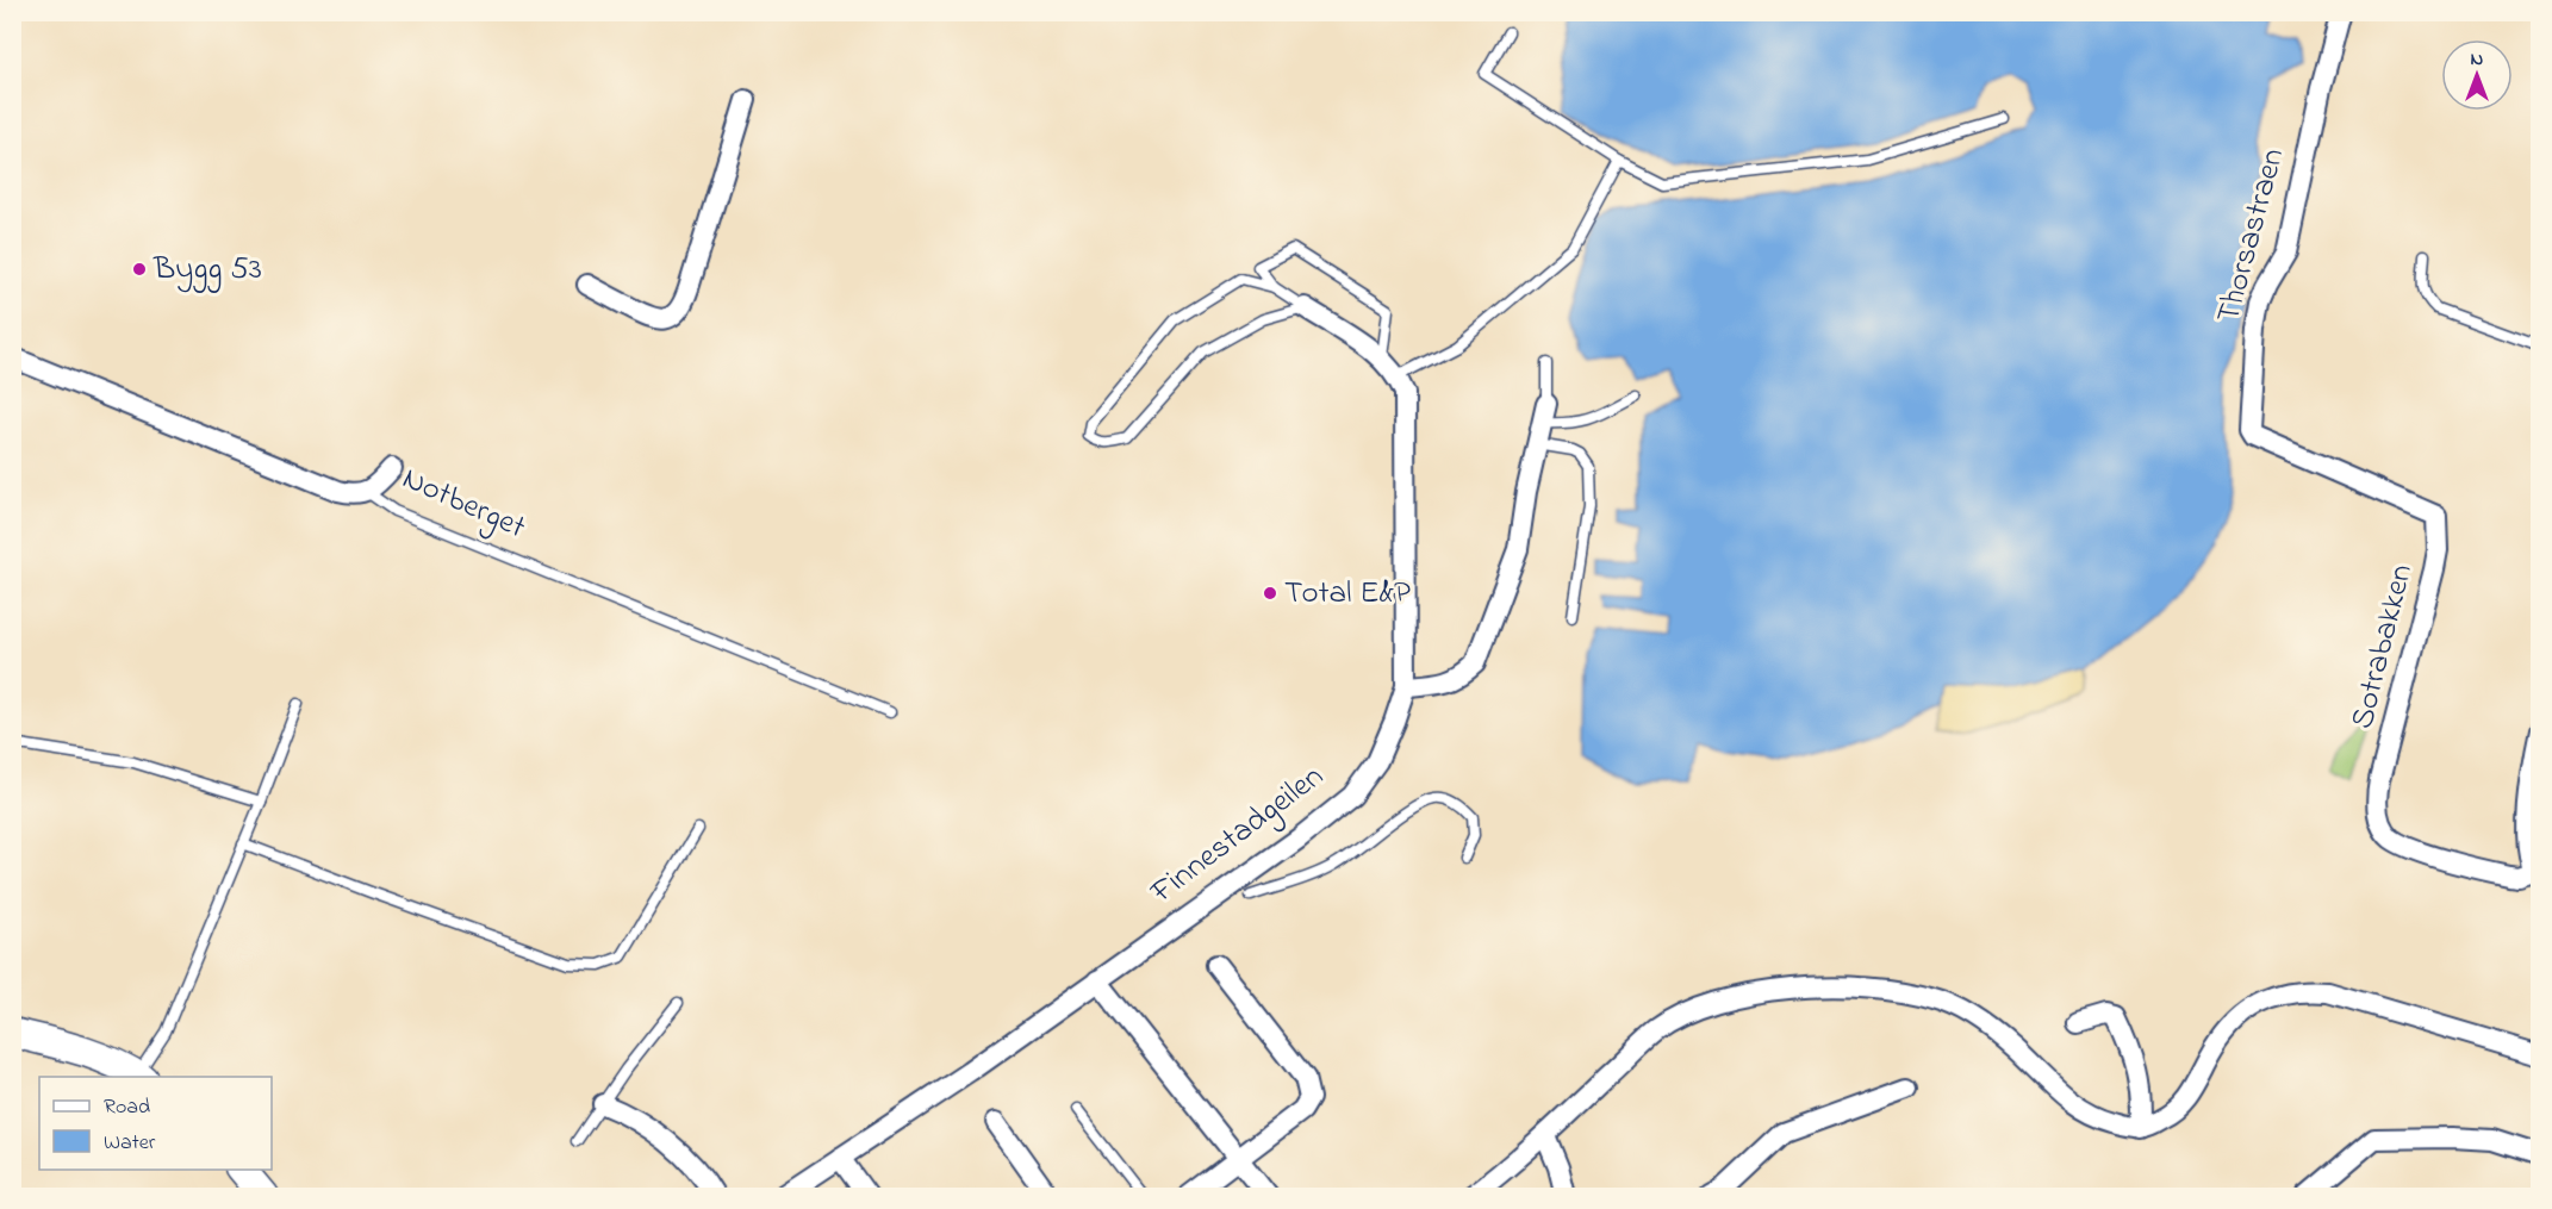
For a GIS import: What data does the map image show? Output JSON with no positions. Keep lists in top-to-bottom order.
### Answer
{
  "streets": {
    "street": [
      "Thorsastraen",
      "Notberget",
      "Sotrabakken",
      "Finnestadgeilen"
    ]
  },
  "crossings": [
    ["Thorsastraen", "Sotrabakken"]
  ],
  "places": ["Bygg 53", "Total E&P"],
  "legend": ["Road", "Water"],
  "north": "top"
}
